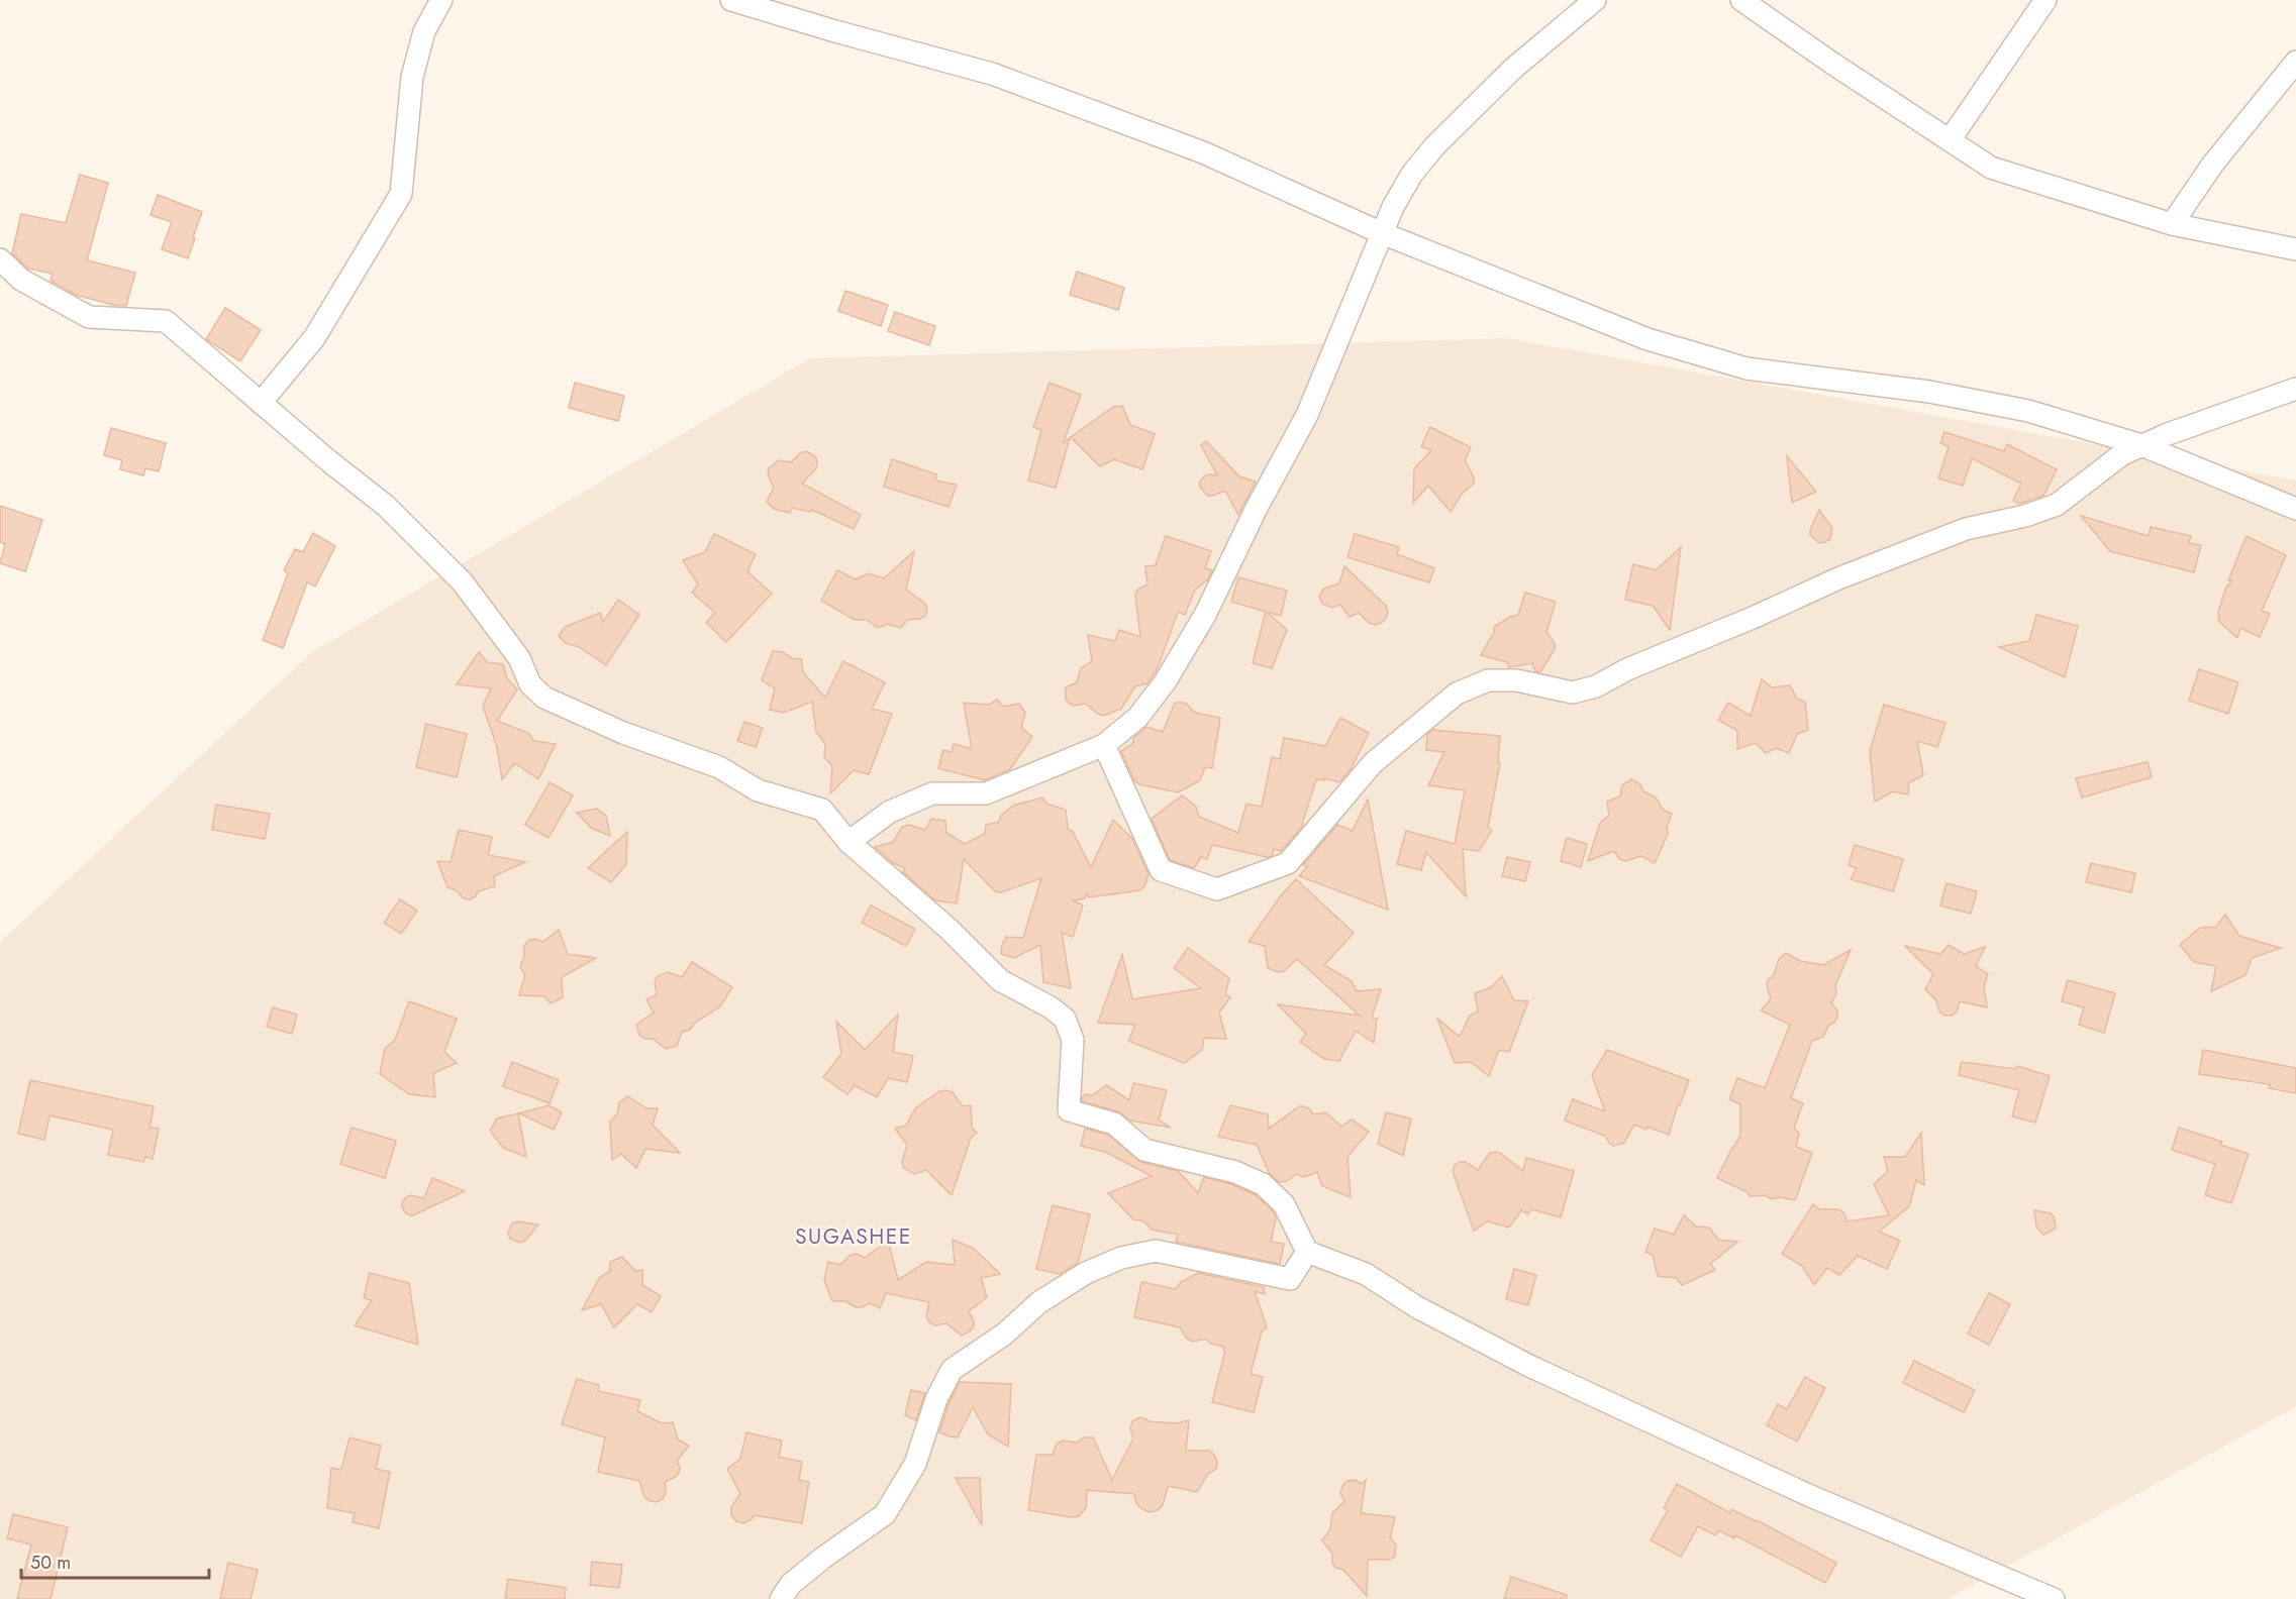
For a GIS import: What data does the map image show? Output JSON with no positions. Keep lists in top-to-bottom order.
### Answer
{
  "districts": ["SUGASHEE"],
  "scale_bar": "50 m"
}
